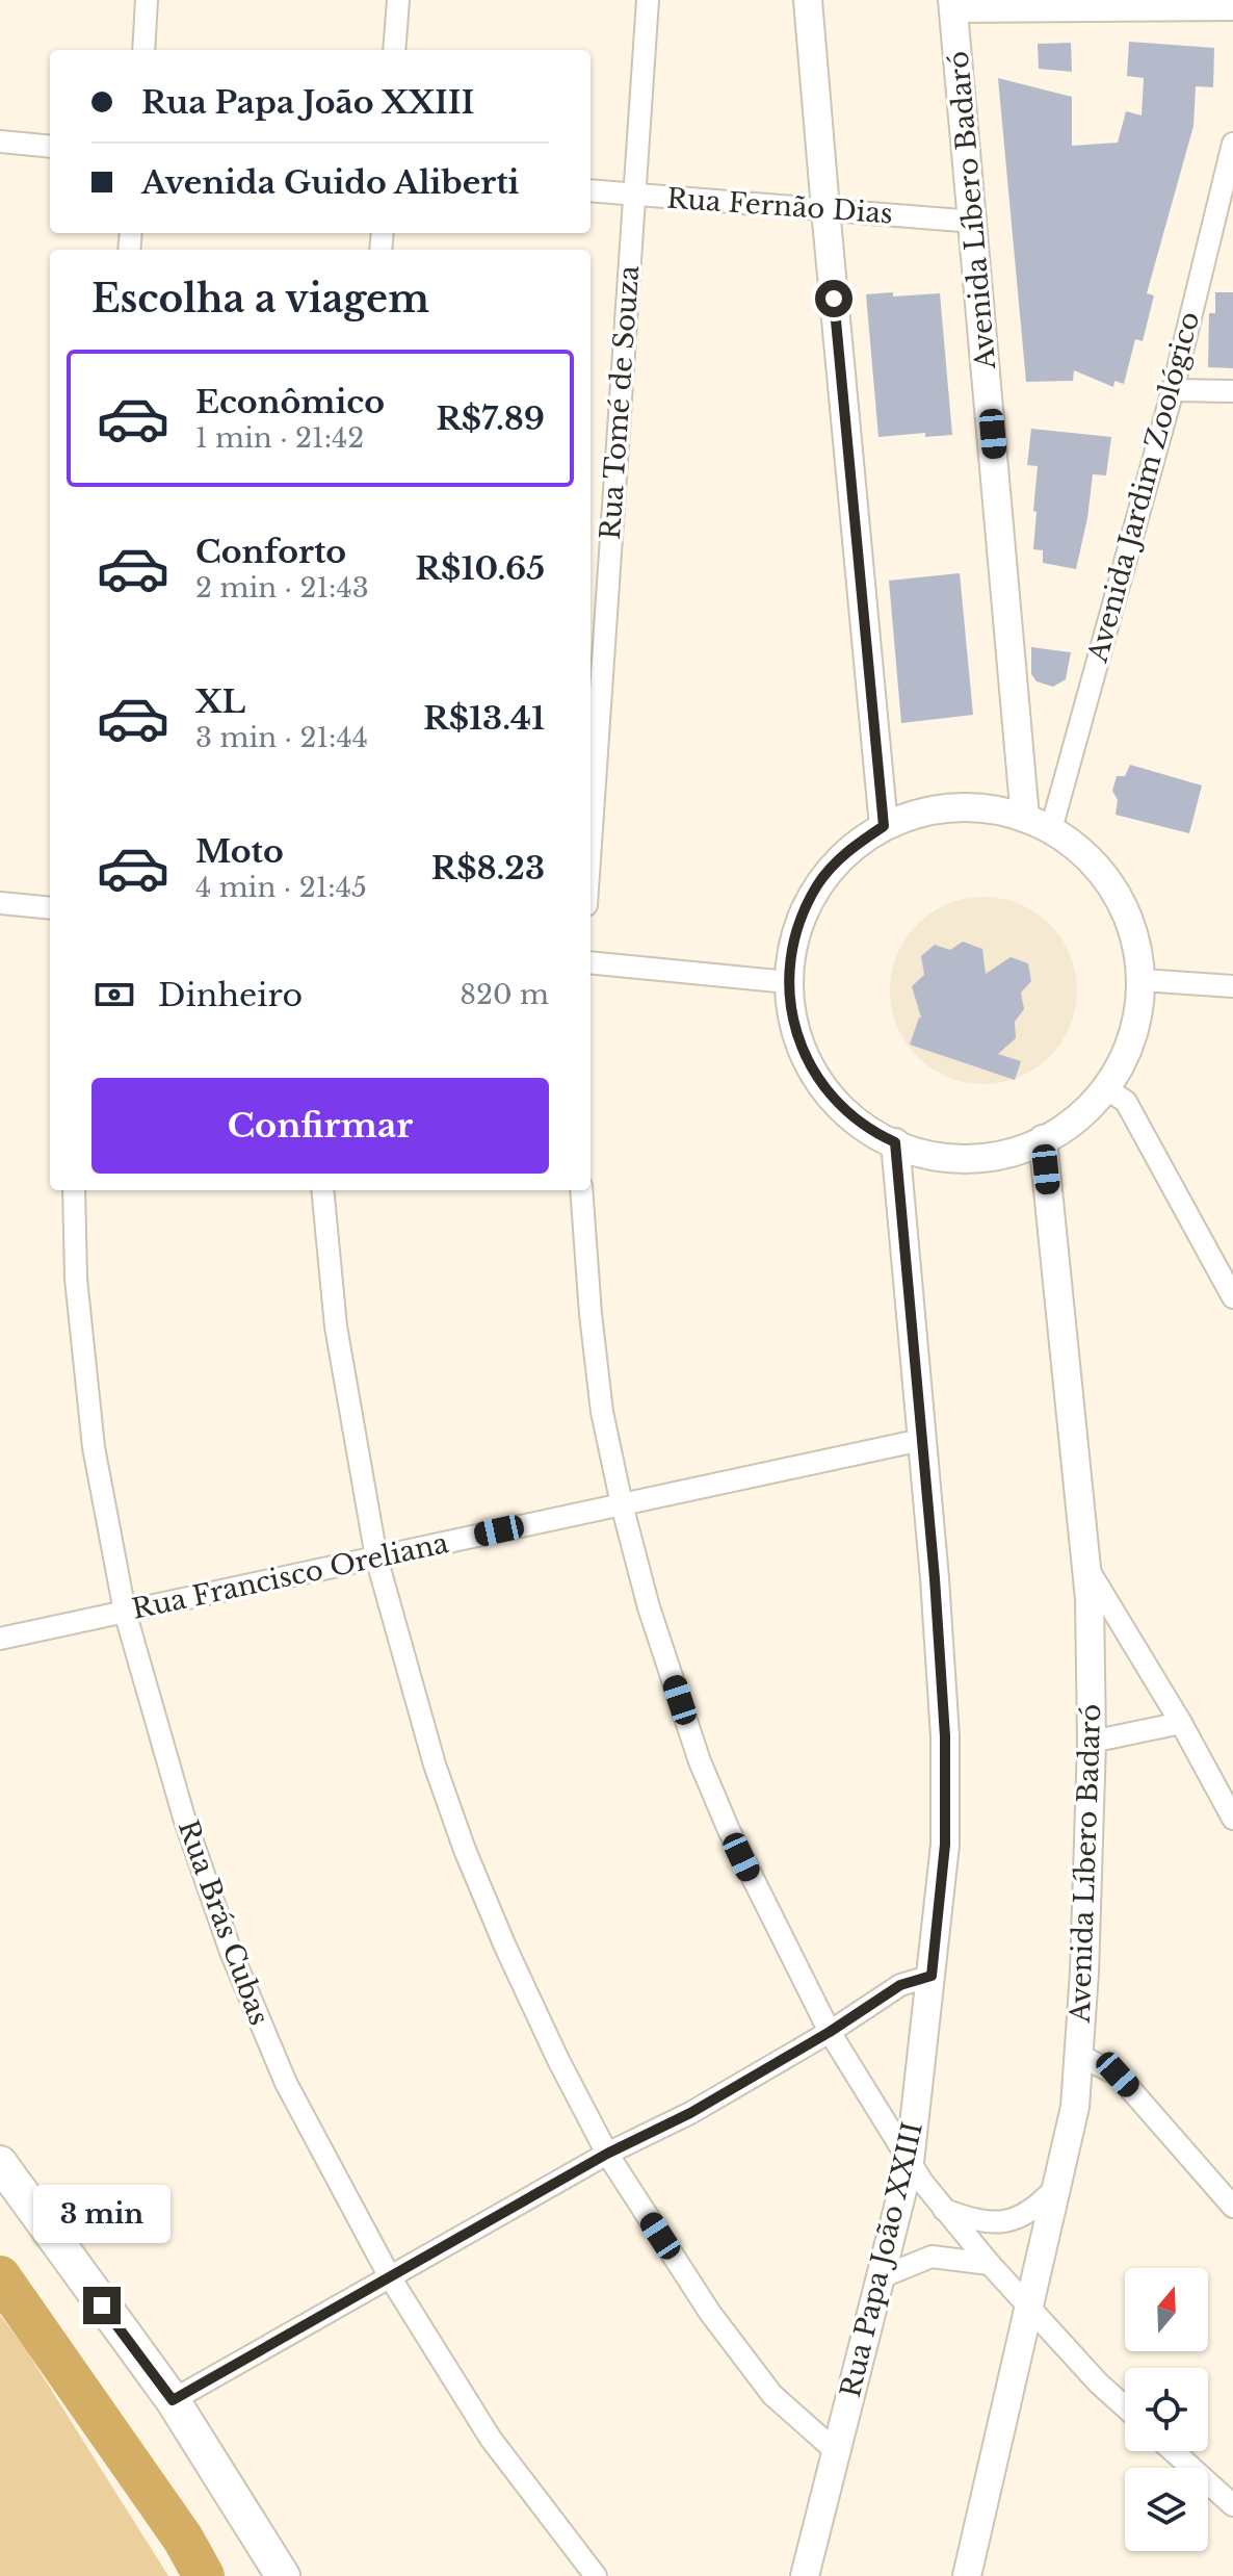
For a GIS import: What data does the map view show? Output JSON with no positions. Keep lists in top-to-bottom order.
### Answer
{
  "streets": {
    "street": [
      "Rua Fernão Dias",
      "Avenida Líbero Badaró",
      "Rua Tomé de Souza",
      "Avenida Jardim Zoológico",
      "Rua Francisco Oreliana",
      "Rua Brás Cubas",
      "Rua Papa João XXIII"
    ]
  },
  "crossings": [
    ["Rua Fernão Dias", "Avenida Líbero Badaró"],
    ["Rua Fernão Dias", "Rua Tomé de Souza"],
    ["Rua Francisco Oreliana", "Rua Brás Cubas"],
    ["Rua Francisco Oreliana", "Rua Papa João XXIII"]
  ],
  "north": "top",
  "page": {
    "banner": ["Rua Papa João XXIII", "Avenida Guido Aliberti"],
    "heading": "Escolha a viagem",
    "list": [
      {
        "name": "Econômico",
        "note": "1 min · 21:42",
        "value": "R$7.89"
      },
      {
        "name": "Conforto",
        "note": "2 min · 21:43",
        "value": "R$10.65"
      },
      {
        "name": "XL",
        "note": "3 min · 21:44",
        "value": "R$13.41"
      },
      {
        "name": "Moto",
        "note": "4 min · 21:45",
        "value": "R$8.23"
      }
    ],
    "pay": ["Dinheiro", "820 m"],
    "buttons": "Confirmar",
    "bubble": "3 min"
  }
}
